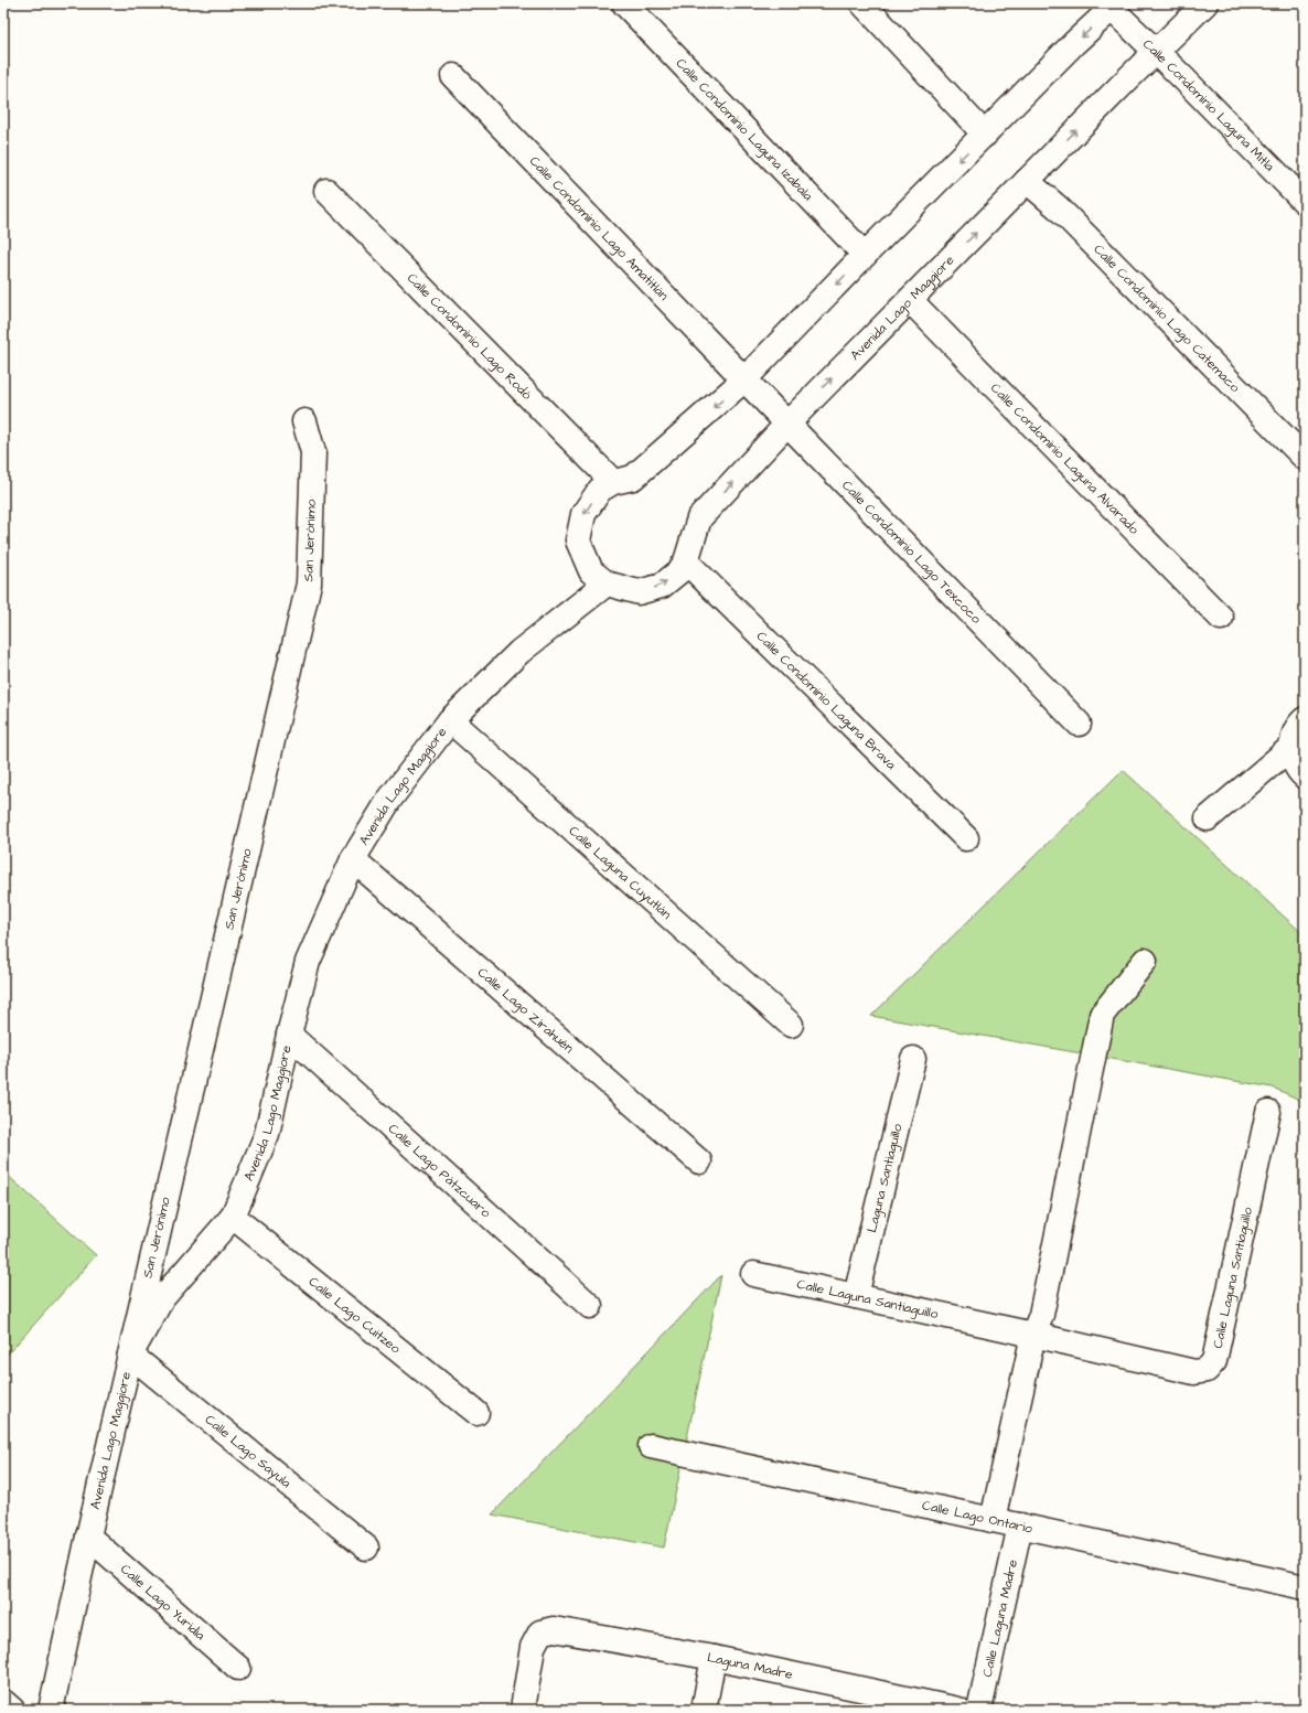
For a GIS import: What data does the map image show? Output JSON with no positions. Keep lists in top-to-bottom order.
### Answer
{
  "streets": {
    "street": [
      "Calle Condominio Laguna Mitla",
      "Calle Condominio Laguna Izabala",
      "Calle Condominio Lago Amatitlán",
      "Avenida Lago Maggiore",
      "Calle Condominio Lago Catemaco",
      "Calle Condominio Lago Rodó",
      "Calle Condominio Laguna Alvarado",
      "San Jerónimo",
      "Calle Condominio Lago Texcoco",
      "Calle Condominio Laguna Brava",
      "Calle Laguna Cuyutlán",
      "Calle Lago Zirahuén",
      "Calle Lago Pátzcuaro",
      "Laguna Santiaguillo",
      "Calle Laguna Santiaguillo",
      "Calle Lago Cuitzeo",
      "Calle Lago Sayula",
      "Calle Lago Ontario",
      "Calle Lago Yuridia",
      "Calle Laguna Madre",
      "Laguna Madre"
    ]
  },
  "crossings": [
    ["Calle Condominio Laguna Mitla", "Avenida Lago Maggiore"],
    ["Calle Condominio Laguna Izabala", "Avenida Lago Maggiore"],
    ["Calle Condominio Lago Amatitlán", "Avenida Lago Maggiore"],
    ["Calle Condominio Lago Amatitlán", "Calle Condominio Lago Texcoco"],
    ["Avenida Lago Maggiore", "Calle Condominio Lago Catemaco"],
    ["Avenida Lago Maggiore", "Calle Condominio Lago Rodó"],
    ["Avenida Lago Maggiore", "Calle Condominio Laguna Alvarado"],
    ["Avenida Lago Maggiore", "San Jerónimo"],
    ["Avenida Lago Maggiore", "Calle Condominio Lago Texcoco"],
    ["Avenida Lago Maggiore", "Calle Condominio Laguna Brava"],
    ["Avenida Lago Maggiore", "Calle Laguna Cuyutlán"],
    ["Avenida Lago Maggiore", "Calle Lago Zirahuén"],
    ["Avenida Lago Maggiore", "Calle Lago Pátzcuaro"],
    ["Avenida Lago Maggiore", "Calle Lago Cuitzeo"],
    ["Avenida Lago Maggiore", "Calle Lago Sayula"],
    ["Avenida Lago Maggiore", "Calle Lago Yuridia"],
    ["San Jerónimo", "Calle Lago Sayula"],
    ["Laguna Santiaguillo", "Calle Laguna Santiaguillo"],
    ["Calle Lago Ontario", "Calle Laguna Madre"]
  ]
}
